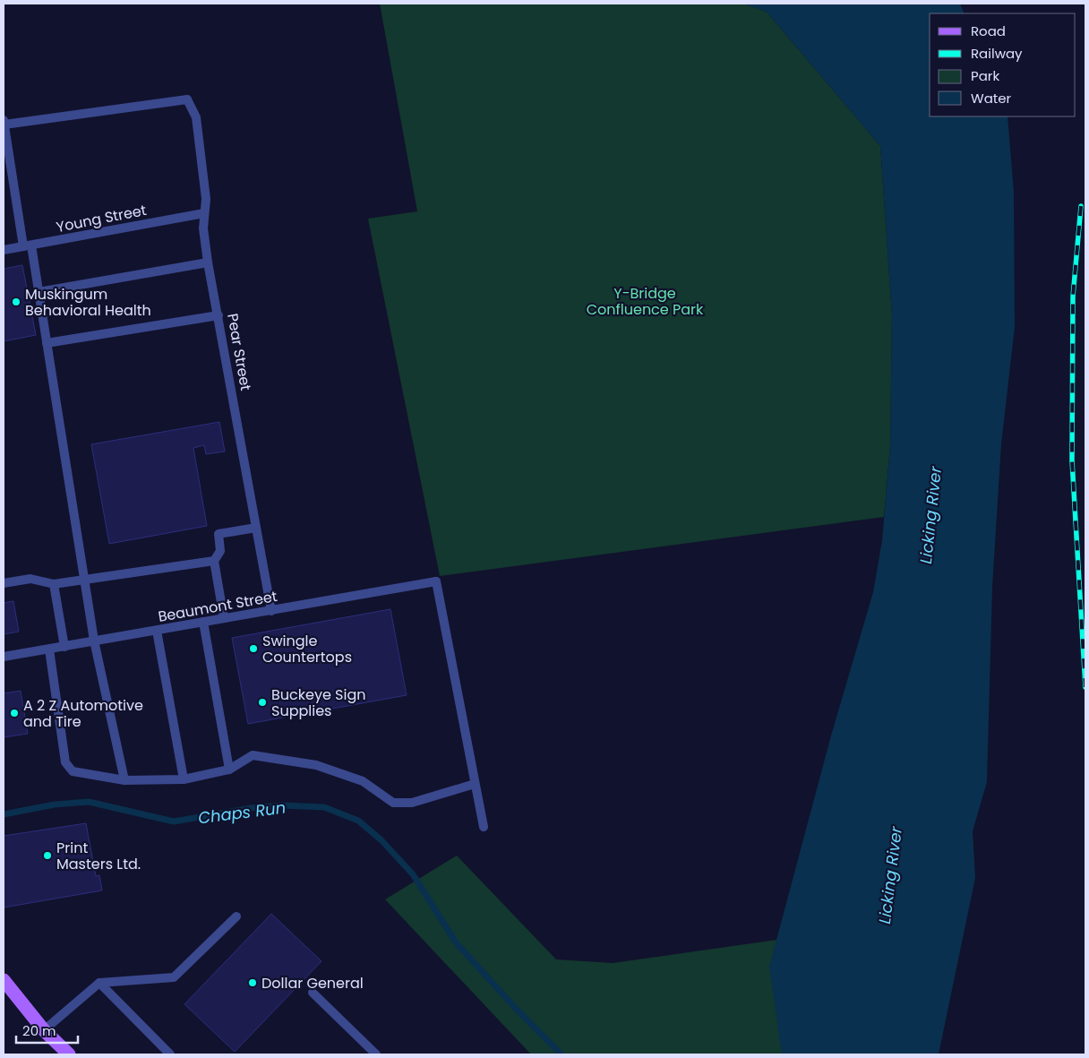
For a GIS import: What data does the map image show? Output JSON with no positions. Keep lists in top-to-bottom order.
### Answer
{
  "streets": {
    "street": ["Young Street", "Pear Street", "Beaumont Street"]
  },
  "crossings": [
    ["Young Street", "Pear Street"],
    ["Pear Street", "Beaumont Street"]
  ],
  "water": ["Licking River", "Chaps Run"],
  "parks": ["Y-Bridge Confluence Park"],
  "places": [
    "Muskingum Behavioral Health",
    "Swingle Countertops",
    "Buckeye Sign Supplies",
    "A 2 Z Automotive and Tire",
    "Print Masters Ltd.",
    "Dollar General"
  ],
  "legend": [
    "Road",
    "Railway",
    "Park",
    "Water"
  ],
  "scale_bar": "20 m"
}
